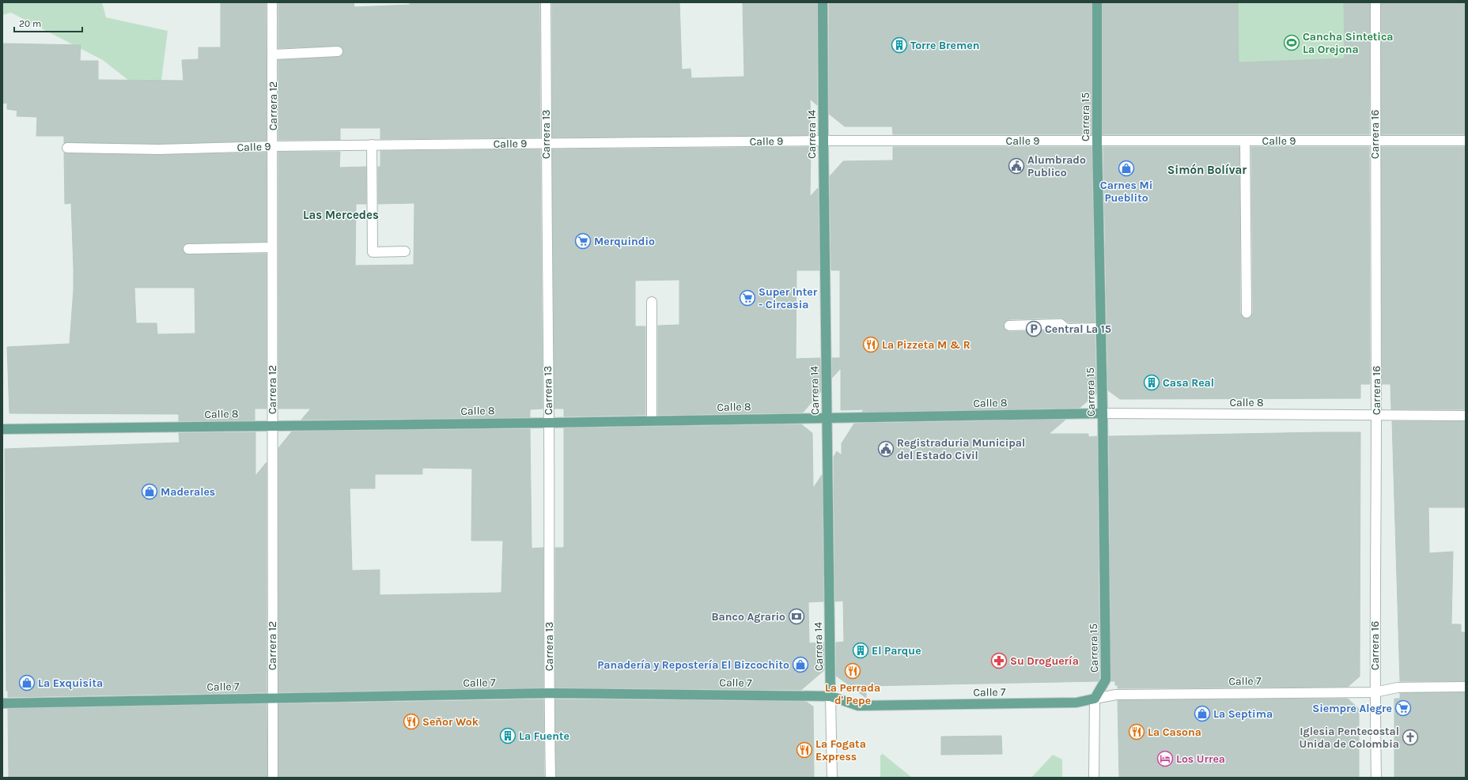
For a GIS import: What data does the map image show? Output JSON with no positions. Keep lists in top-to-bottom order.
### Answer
{
  "streets": {
    "main road": [
      "Carrera 15",
      "Carrera 14",
      "Calle 8",
      "Calle 7"
    ],
    "street": [
      "Carrera 12",
      "Carrera 13",
      "Carrera 16",
      "Calle 9"
    ]
  },
  "crossings": [
    ["Carrera 12", "Calle 9"],
    ["Carrera 12", "Calle 8"],
    ["Carrera 12", "Calle 7"],
    ["Carrera 15", "Calle 9"],
    ["Carrera 15", "Calle 8"],
    ["Carrera 15", "Calle 7"],
    ["Carrera 13", "Calle 9"],
    ["Carrera 13", "Calle 8"],
    ["Carrera 13", "Calle 7"],
    ["Carrera 14", "Calle 9"],
    ["Carrera 14", "Calle 8"],
    ["Carrera 14", "Calle 7"],
    ["Carrera 16", "Calle 9"],
    ["Carrera 16", "Calle 8"],
    ["Carrera 16", "Calle 7"]
  ],
  "districts": ["Simón Bolívar", "Las Mercedes"],
  "places": {
    "sports": ["Cancha Sintetica La Orejona"],
    "building": [
      "Torre Bremen",
      "Casa Real",
      "El Parque",
      "La Fuente"
    ],
    "public building": ["Alumbrado Publico", "Registraduria Municipal del Estado Civil"],
    "shop": [
      "Carnes Mi Pueblito",
      "Maderales",
      "Panadería y Repostería El Bizcochito",
      "La Exquisita",
      "La Septima"
    ],
    "supermarket": ["Merquindio", "Super Inter - Circasia", "Siempre Alegre"],
    "parking": ["Central La 15"],
    "restaurant": [
      "La Pizzeta M & R",
      "La Perrada d' Pepe",
      "Señor Wok",
      "La Casona",
      "La Fogata Express"
    ],
    "bank": ["Banco Agrario"],
    "pharmacy": ["Su Droguería"],
    "church": ["Iglesia Pentecostal Unida de Colombia"],
    "hotel": ["Los Urrea"]
  },
  "scale_bar": "20 m"
}
